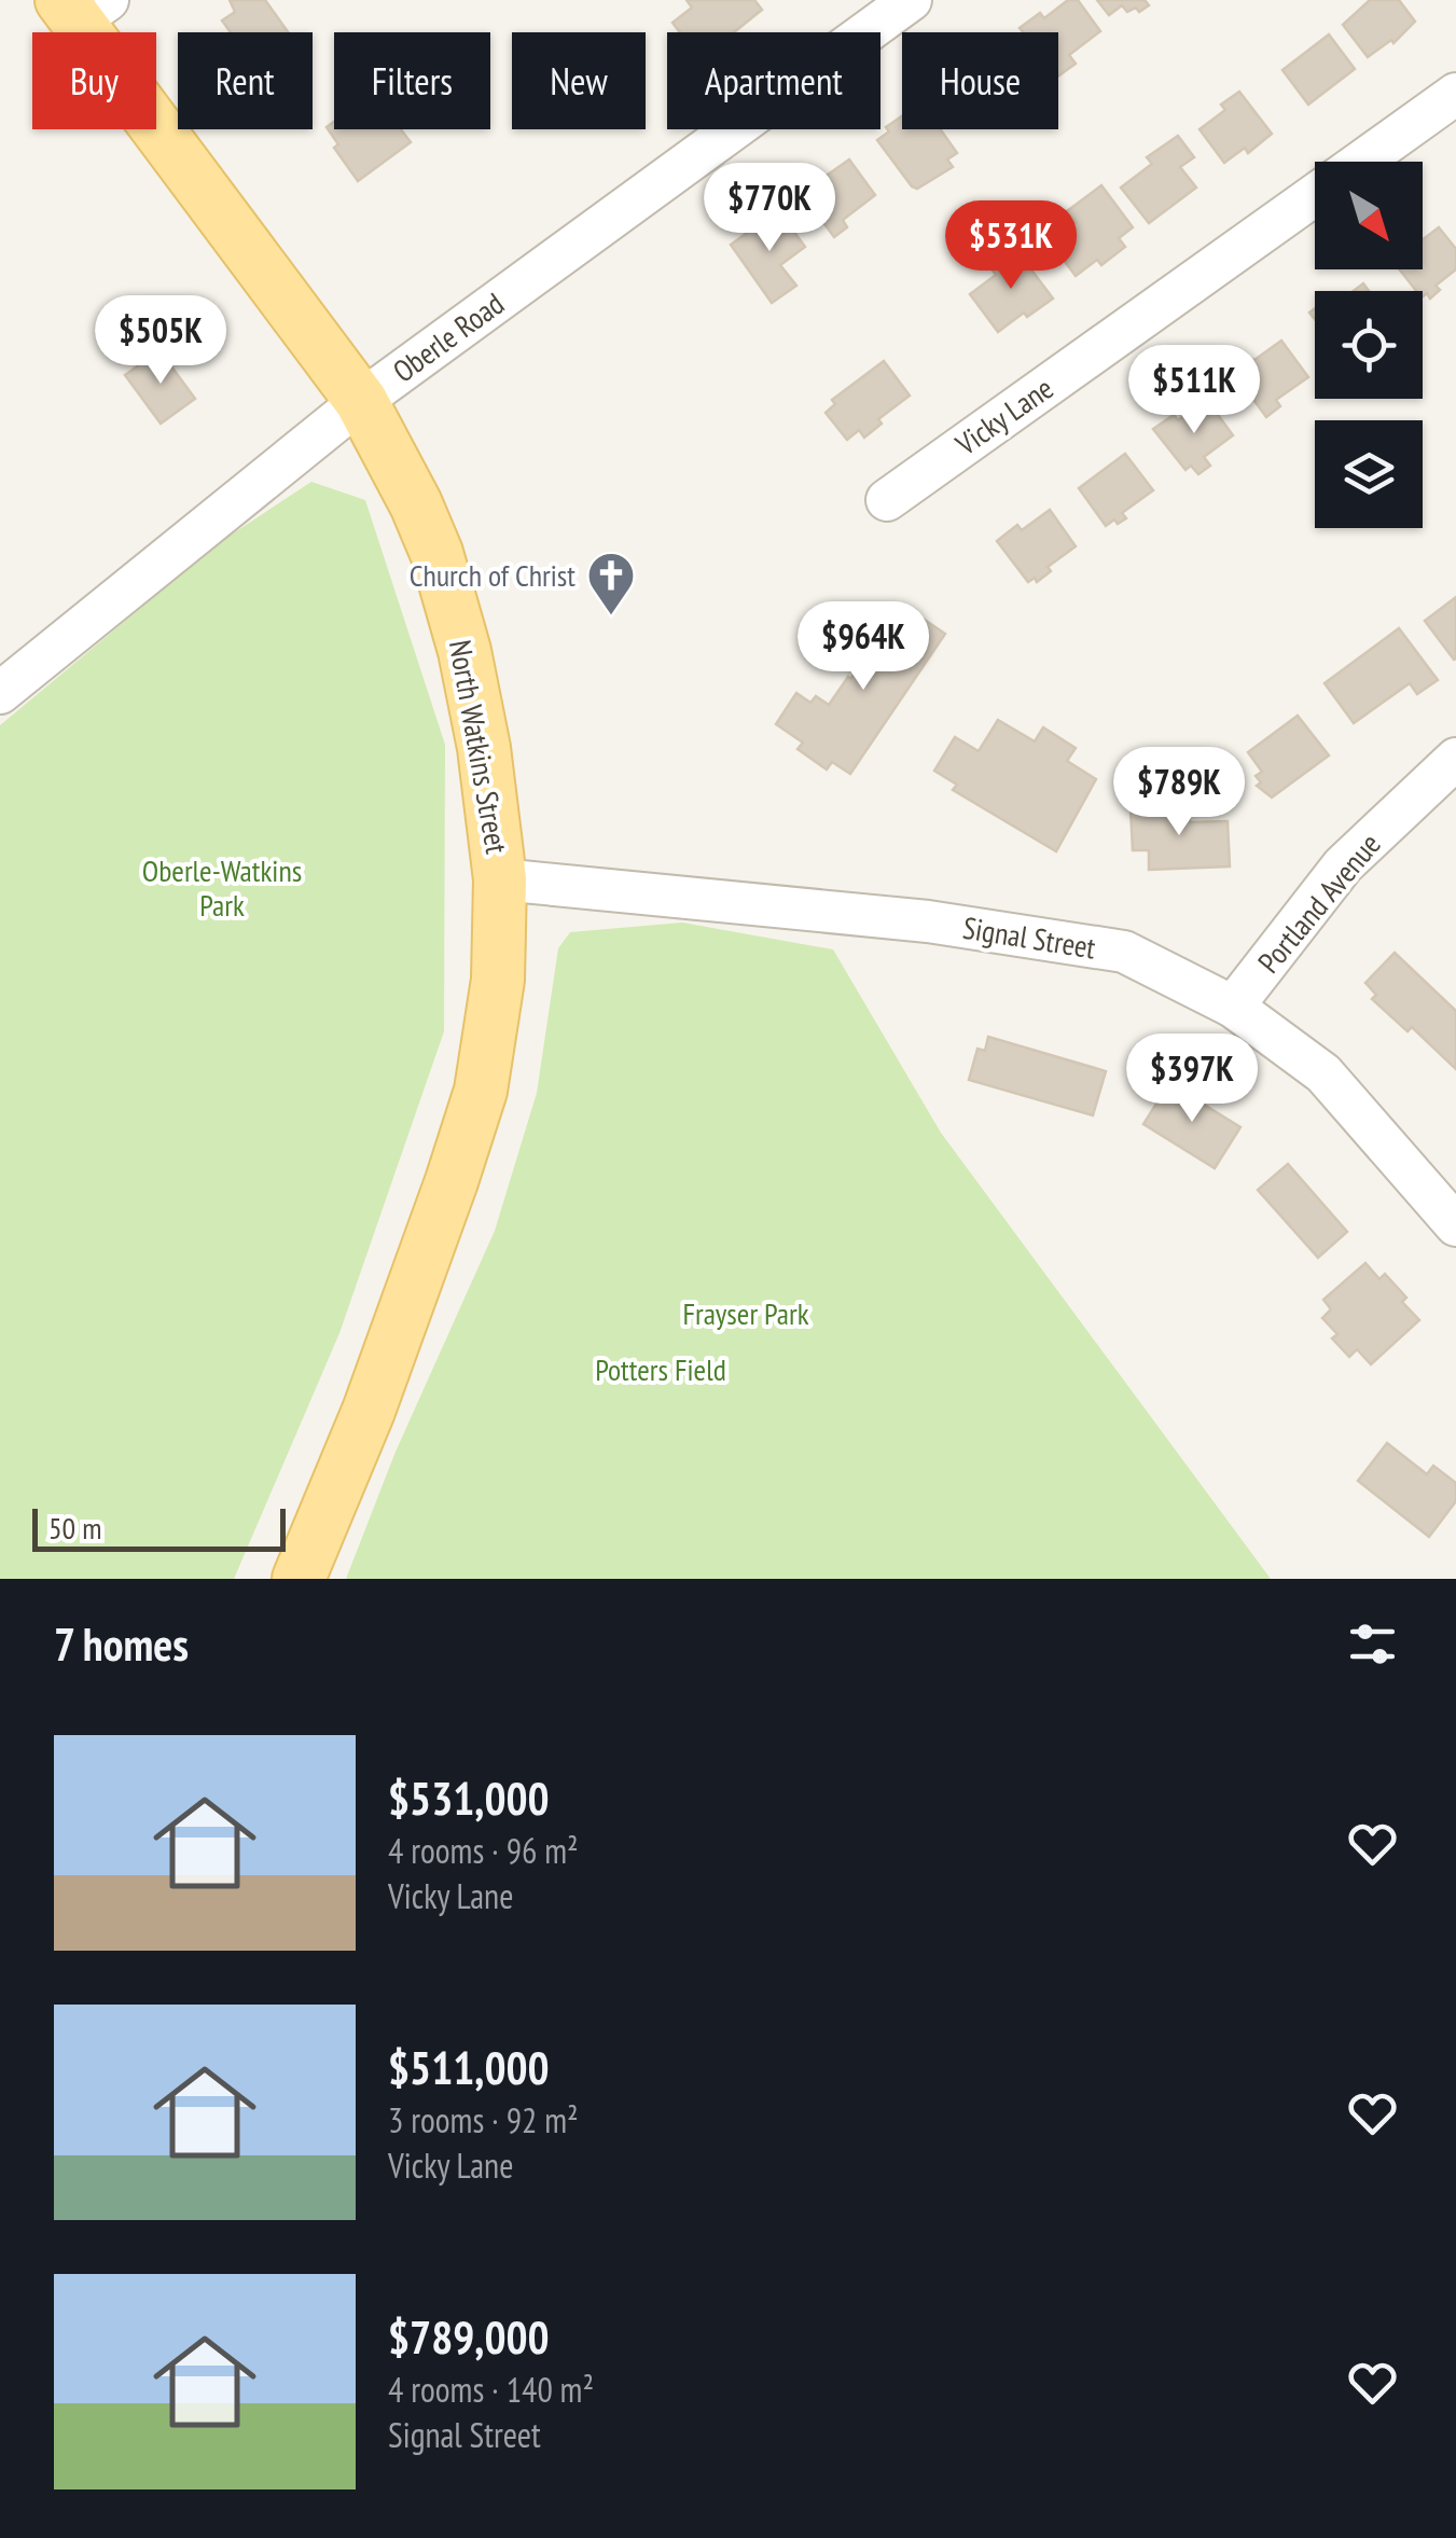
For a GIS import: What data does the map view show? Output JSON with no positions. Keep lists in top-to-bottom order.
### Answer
{
  "streets": {
    "main road": ["North Watkins Street"],
    "street": [
      "Oberle Road",
      "Vicky Lane",
      "Portland Avenue",
      "Signal Street"
    ]
  },
  "crossings": [
    ["Oberle Road", "North Watkins Street"],
    ["North Watkins Street", "Signal Street"],
    ["Portland Avenue", "Signal Street"]
  ],
  "parks": ["Oberle-Watkins Park", "Frayser Park", "Potters Field"],
  "places": {
    "church": ["Church of Christ"]
  },
  "scale_bar": "50 m",
  "north": "bottom right",
  "page": {
    "chip": [
      "Buy",
      "Rent",
      "Filters",
      "New",
      "Apartment",
      "House"
    ],
    "price": [
      "$770K",
      "$531K",
      "$505K",
      "$511K",
      "$964K",
      "$789K",
      "$397K"
    ],
    "scale": "50 m",
    "heading": "7 homes",
    "list": [
      {
        "name": "$531,000",
        "note": "4 rooms · 96 m² · Vicky Lane"
      },
      {
        "name": "$511,000",
        "note": "3 rooms · 92 m² · Vicky Lane"
      },
      {
        "name": "$789,000",
        "note": "4 rooms · 140 m² · Signal Street"
      }
    ]
  }
}
